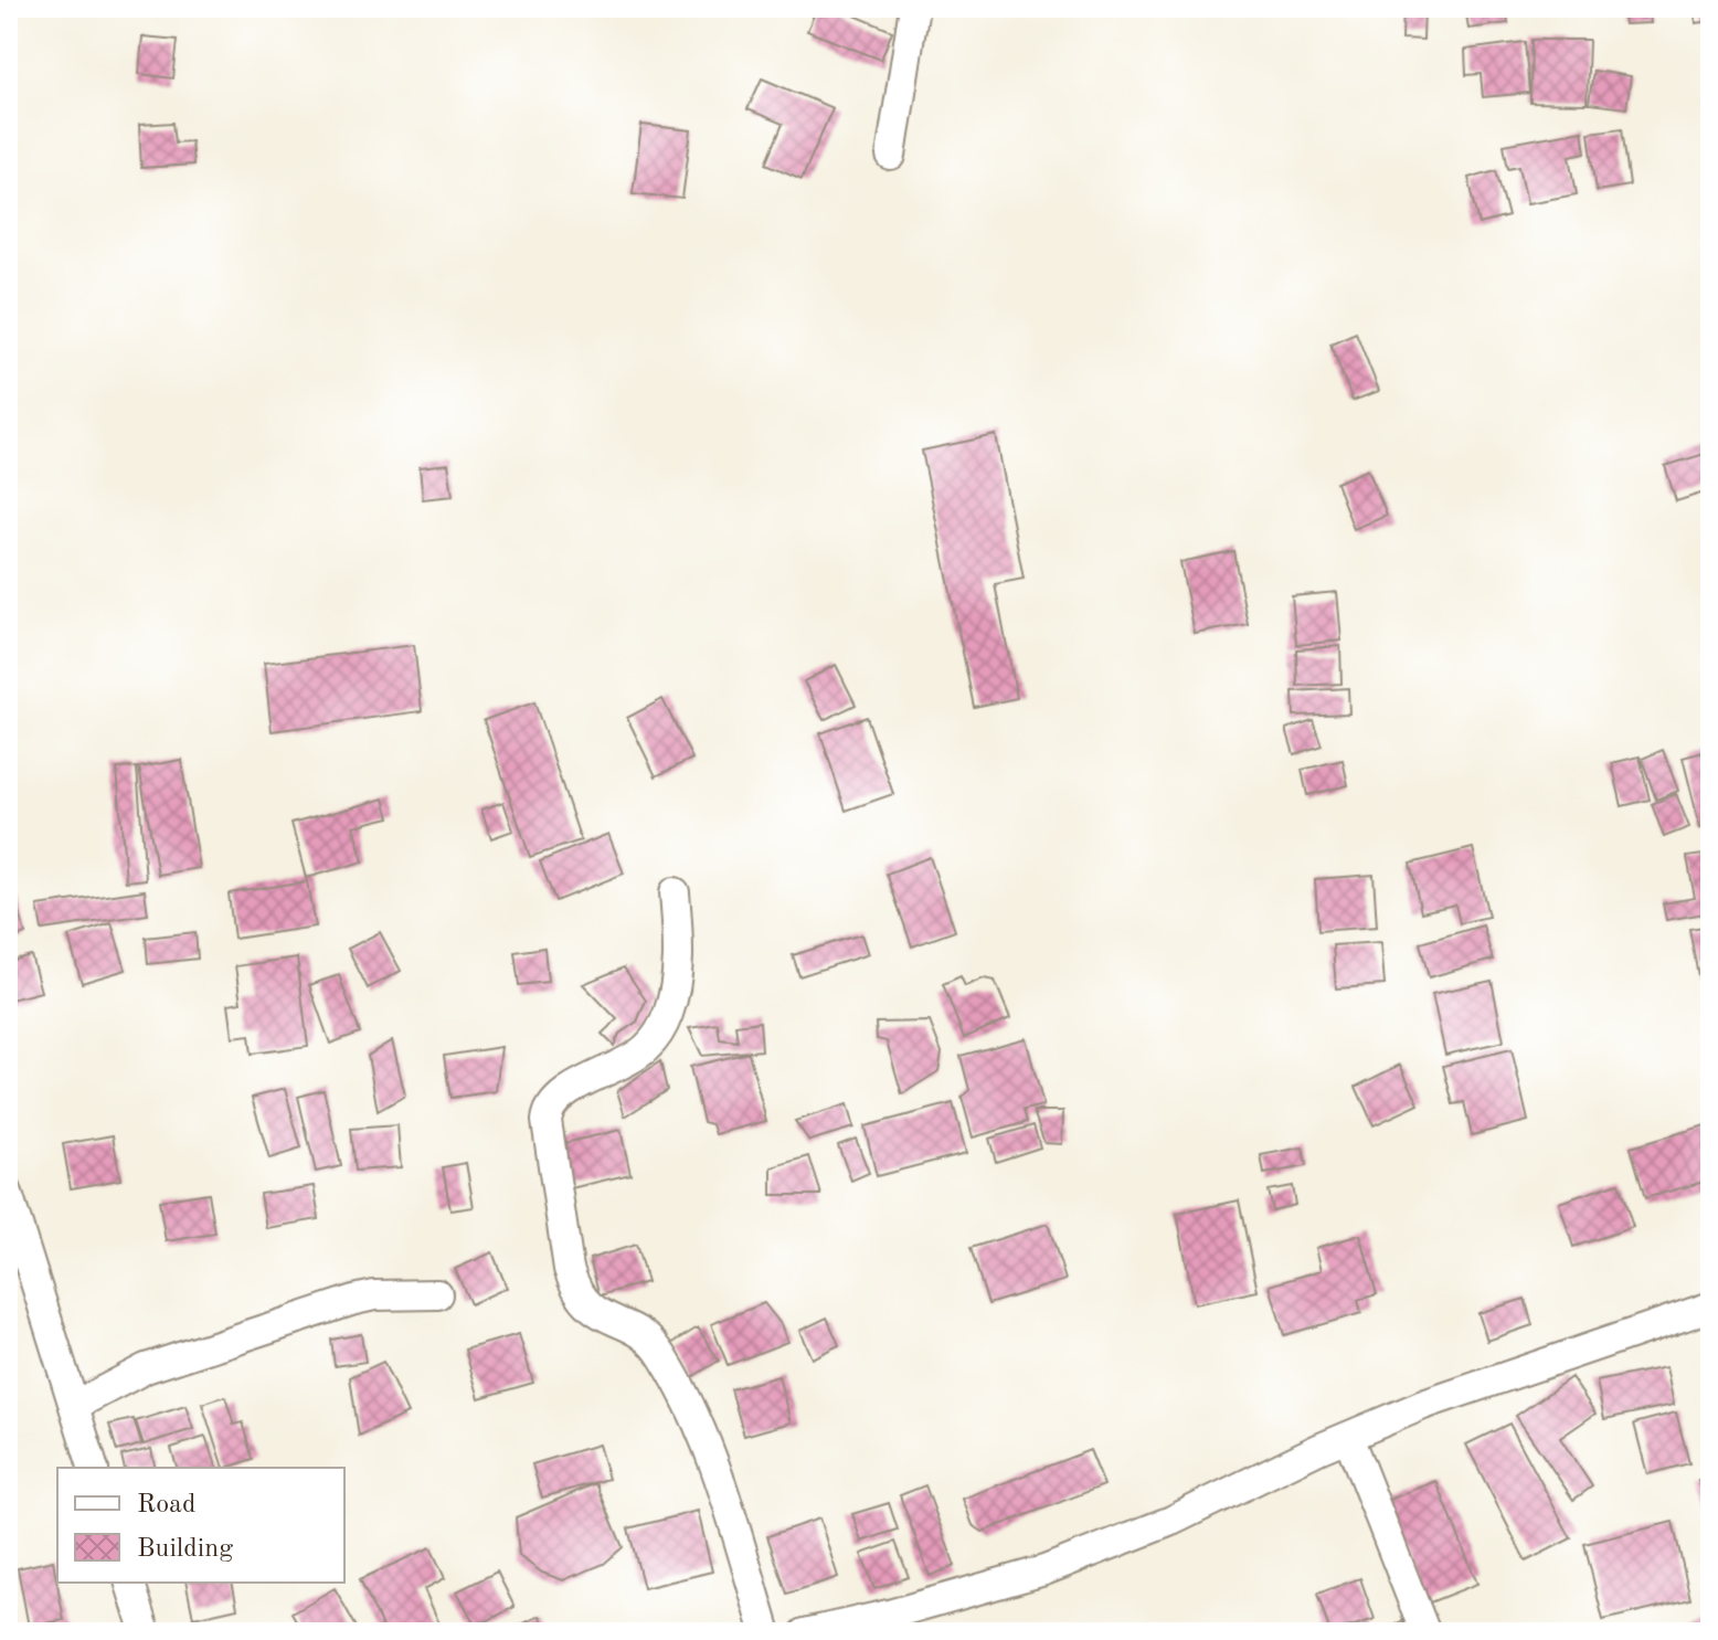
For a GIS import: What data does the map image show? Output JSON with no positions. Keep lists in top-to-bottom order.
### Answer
{
  "legend": ["Road", "Building"]
}
